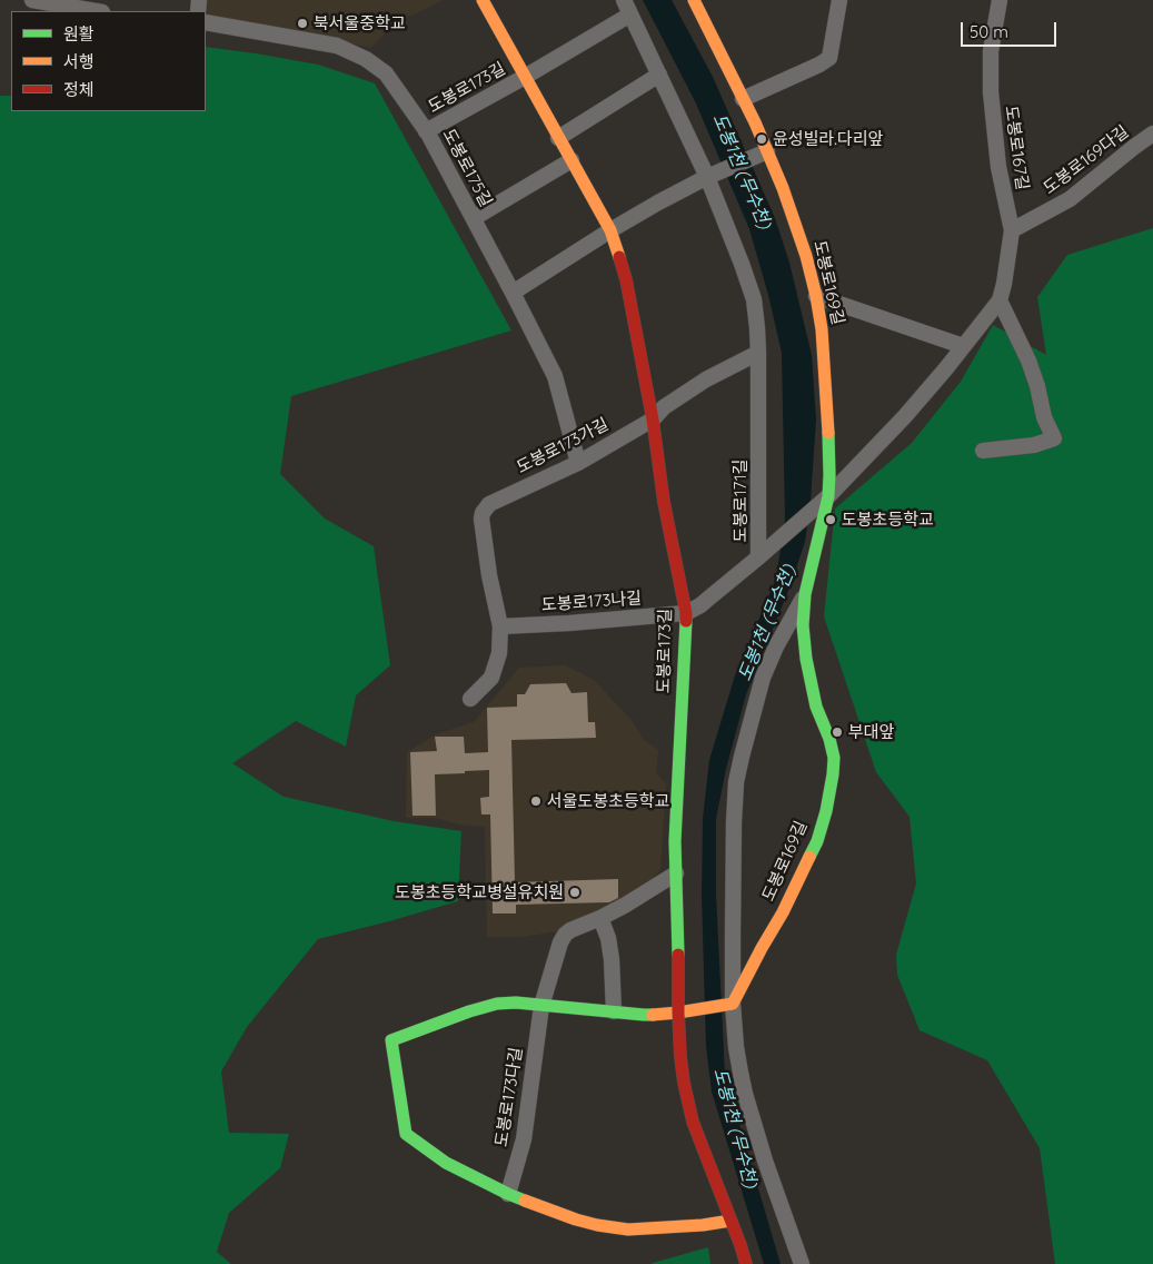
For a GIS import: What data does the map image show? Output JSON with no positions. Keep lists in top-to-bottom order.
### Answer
{
  "streets": {
    "street": [
      "도봉로173길",
      "도봉로167길",
      "도봉로169다길",
      "도봉로175길",
      "도봉로169길",
      "도봉로173가길",
      "도봉로171길",
      "도봉로173나길",
      "도봉로173다길"
    ]
  },
  "crossings": [
    ["도봉로173길", "도봉로175길"],
    ["도봉로173길", "도봉로173가길"],
    ["도봉로173길", "도봉로171길"],
    ["도봉로173길", "도봉로173나길"],
    ["도봉로173길", "도봉로173다길"],
    ["도봉로167길", "도봉로169다길"],
    ["도봉로167길", "도봉로169길"],
    ["도봉로167길", "도봉로171길"],
    ["도봉로175길", "도봉로173가길"],
    ["도봉로173가길", "도봉로173나길"],
    ["도봉로171길", "도봉로173나길"]
  ],
  "water": ["도봉1천 (무수천)"],
  "places": [
    "북서울중학교",
    "윤성빌라.다리앞",
    "도봉초등학교",
    "부대앞",
    "서울도봉초등학교",
    "도봉초등학교병설유치원"
  ],
  "legend": ["원활", "서행", "정체"],
  "scale_bar": "50 m"
}
